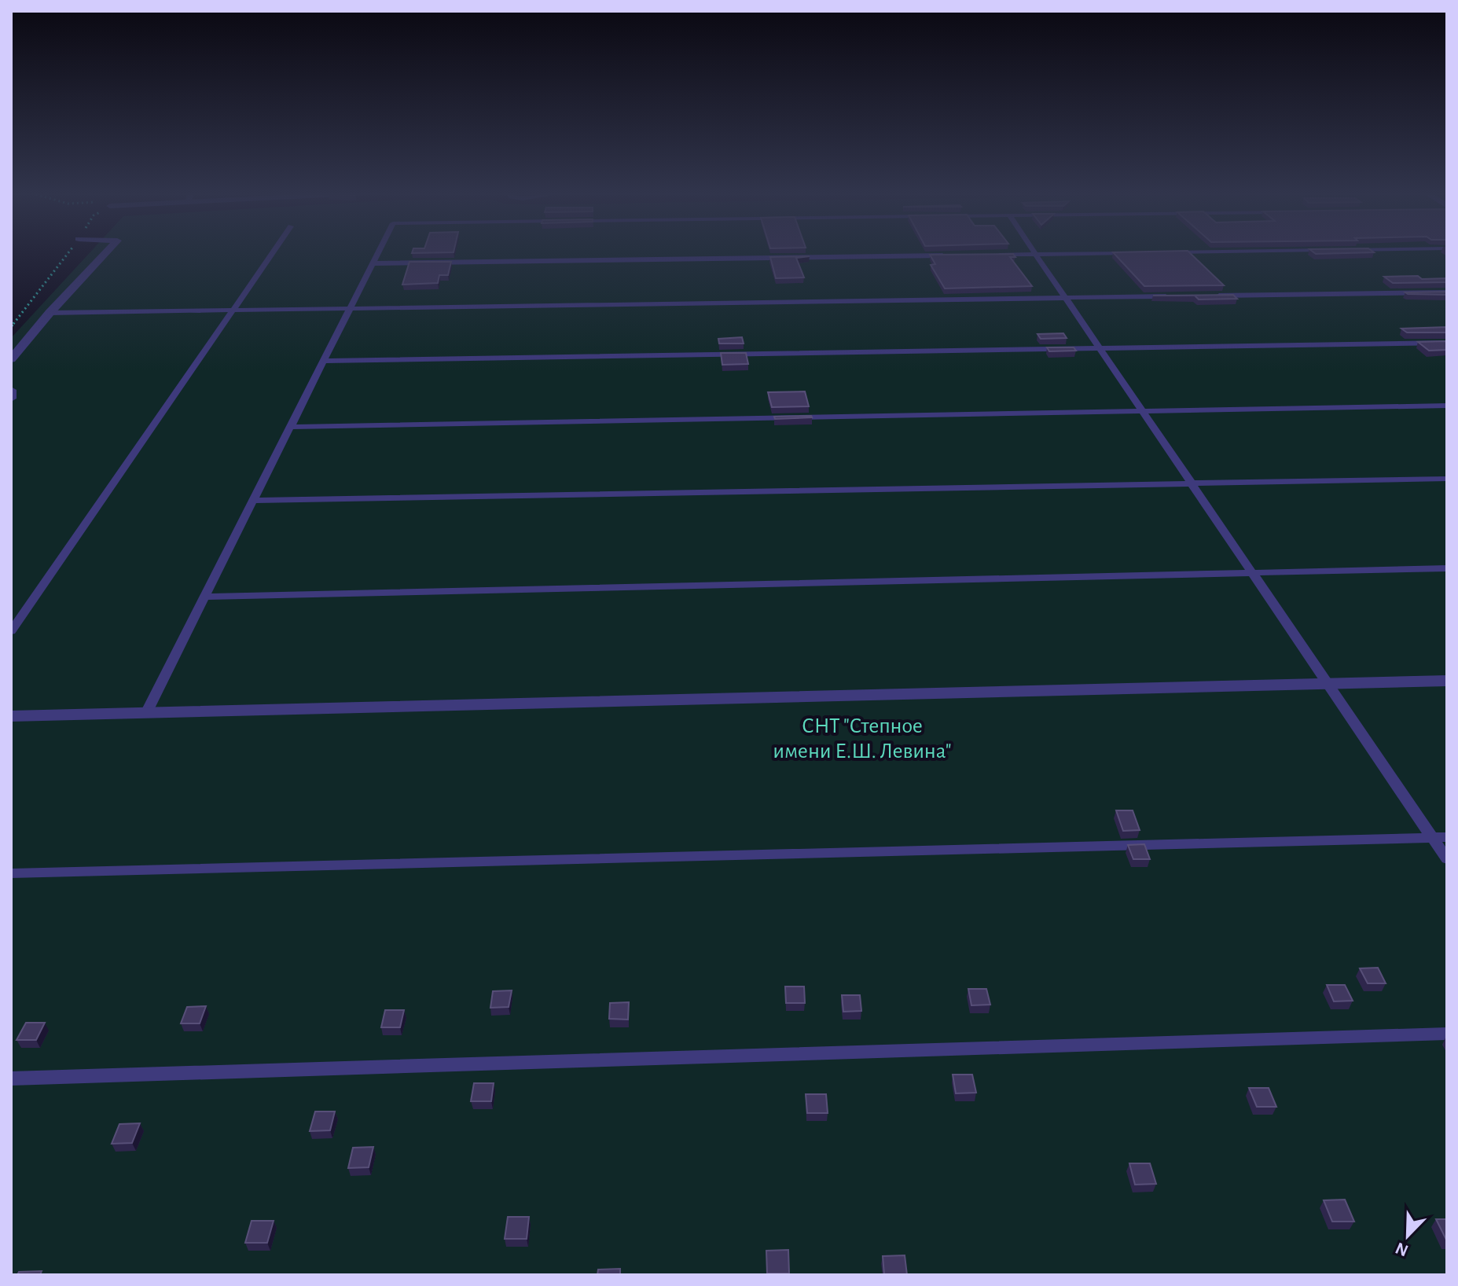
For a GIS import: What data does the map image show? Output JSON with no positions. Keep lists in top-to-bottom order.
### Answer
{
  "parks": ["СНТ \"Степное имени Е.Ш. Левина\""],
  "north": "bottom left"
}
